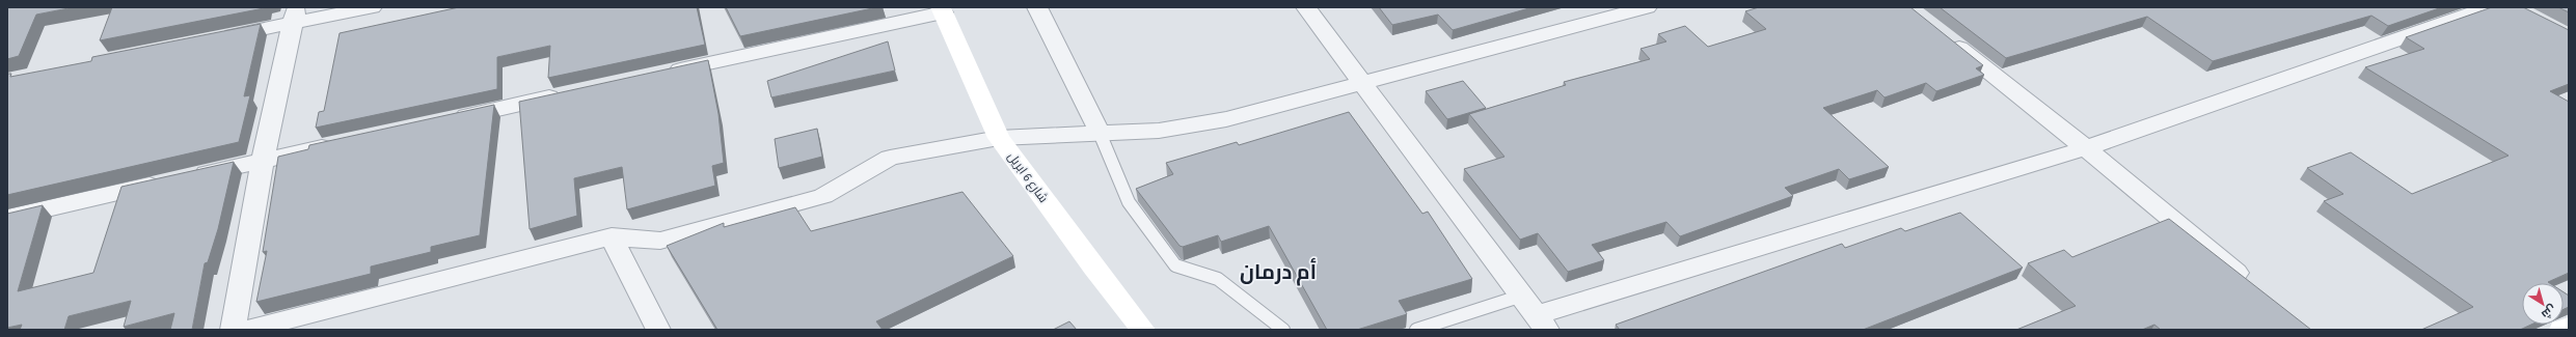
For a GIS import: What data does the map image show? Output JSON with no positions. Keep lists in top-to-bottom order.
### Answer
{
  "streets": {
    "street": ["شارع 6 ابريل"]
  },
  "districts": ["أم درمان"],
  "north": "bottom right"
}
